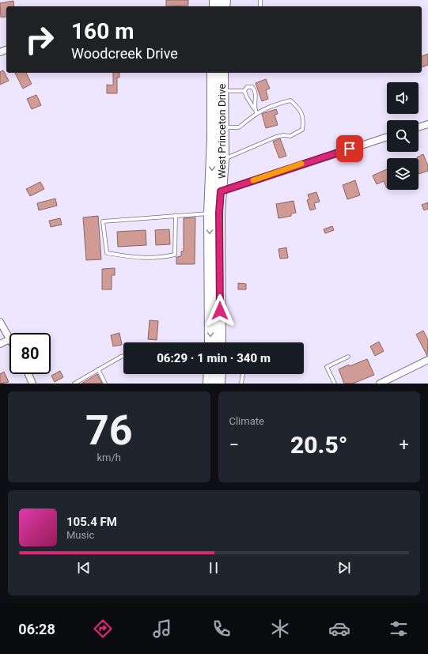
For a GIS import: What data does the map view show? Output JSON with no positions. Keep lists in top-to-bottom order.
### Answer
{
  "streets": {
    "highway": ["West Princeton Drive"]
  },
  "page": {
    "turn": ["160 m", "Woodcreek Drive"],
    "limit": "80",
    "trip": "06:29 · 1 min · 340 m",
    "tile": [
      ["76", "km/h"],
      "Climate"
    ],
    "heat": ["−", "20.5°", "+"],
    "song": ["105.4 FM", "Music"],
    "tabs": "06:28"
  }
}
